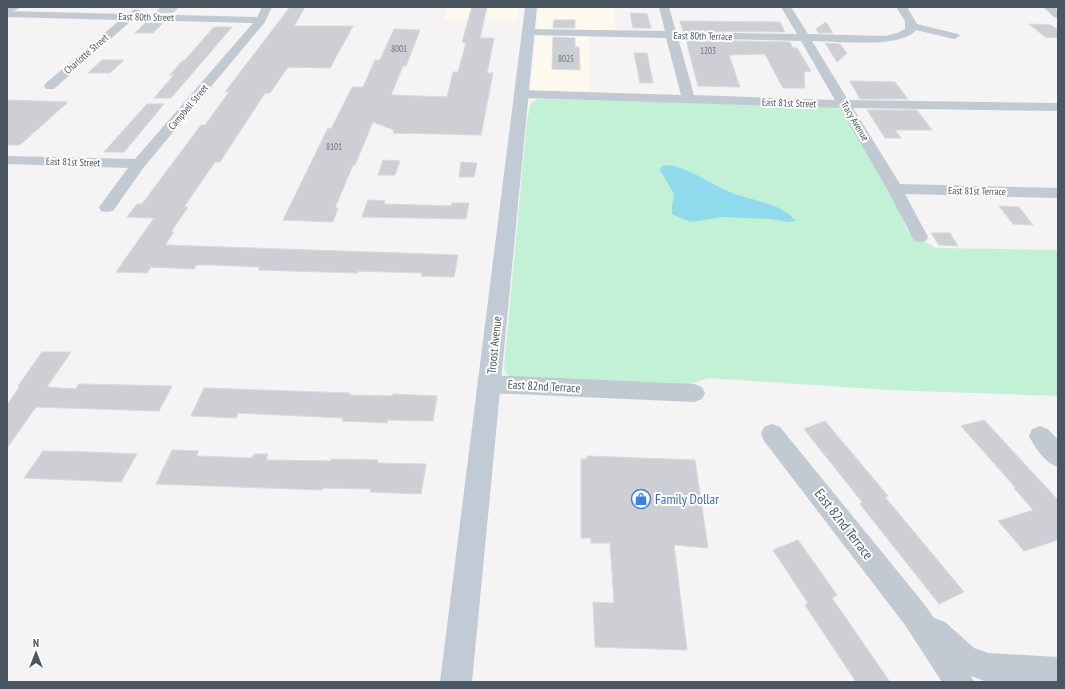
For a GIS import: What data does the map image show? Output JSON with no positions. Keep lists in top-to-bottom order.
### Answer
{
  "streets": {
    "main road": ["Troost Avenue"],
    "street": [
      "East 80th Street",
      "East 80th Terrace",
      "Charlotte Street",
      "East 81st Street",
      "Campbell Street",
      "Tracy Avenue",
      "East 81st Terrace",
      "East 82nd Terrace"
    ]
  },
  "crossings": [
    ["East 80th Street", "Charlotte Street"],
    ["East 80th Street", "Campbell Street"],
    ["East 80th Terrace", "Tracy Avenue"],
    ["East 80th Terrace", "Troost Avenue"],
    ["East 81st Street", "Campbell Street"],
    ["East 81st Street", "Tracy Avenue"],
    ["East 81st Street", "Troost Avenue"],
    ["Tracy Avenue", "East 81st Terrace"],
    ["Troost Avenue", "East 82nd Terrace"]
  ],
  "places": {
    "shop": ["Family Dollar"]
  },
  "house_numbers": [
    "8001",
    "1203",
    "8025",
    "8101"
  ],
  "north": "top"
}
